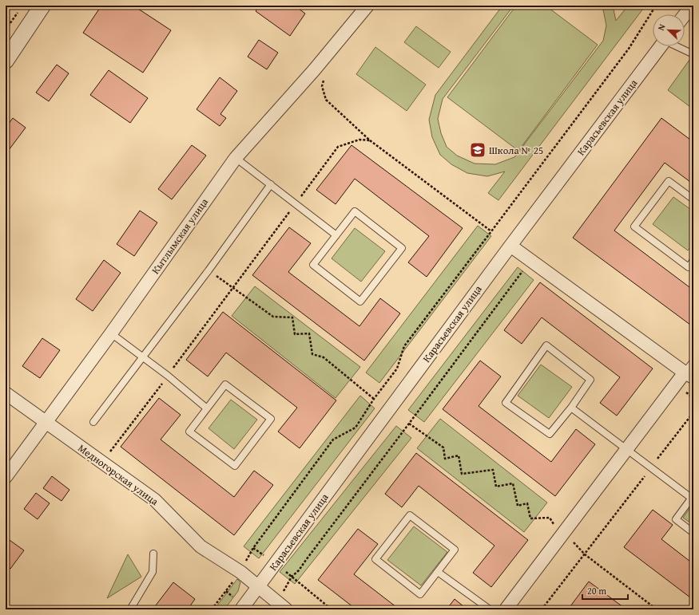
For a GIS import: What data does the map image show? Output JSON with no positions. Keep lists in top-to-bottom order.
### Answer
{
  "streets": {
    "street": ["Карасьевская улица", "Кытлымская улица", "Медногорская улица"]
  },
  "crossings": [
    ["Карасьевская улица", "Медногорская улица"],
    ["Кытлымская улица", "Медногорская улица"]
  ],
  "places": {
    "school or university": ["Школа № 25"]
  },
  "scale_bar": "20 m",
  "north": "top left"
}
